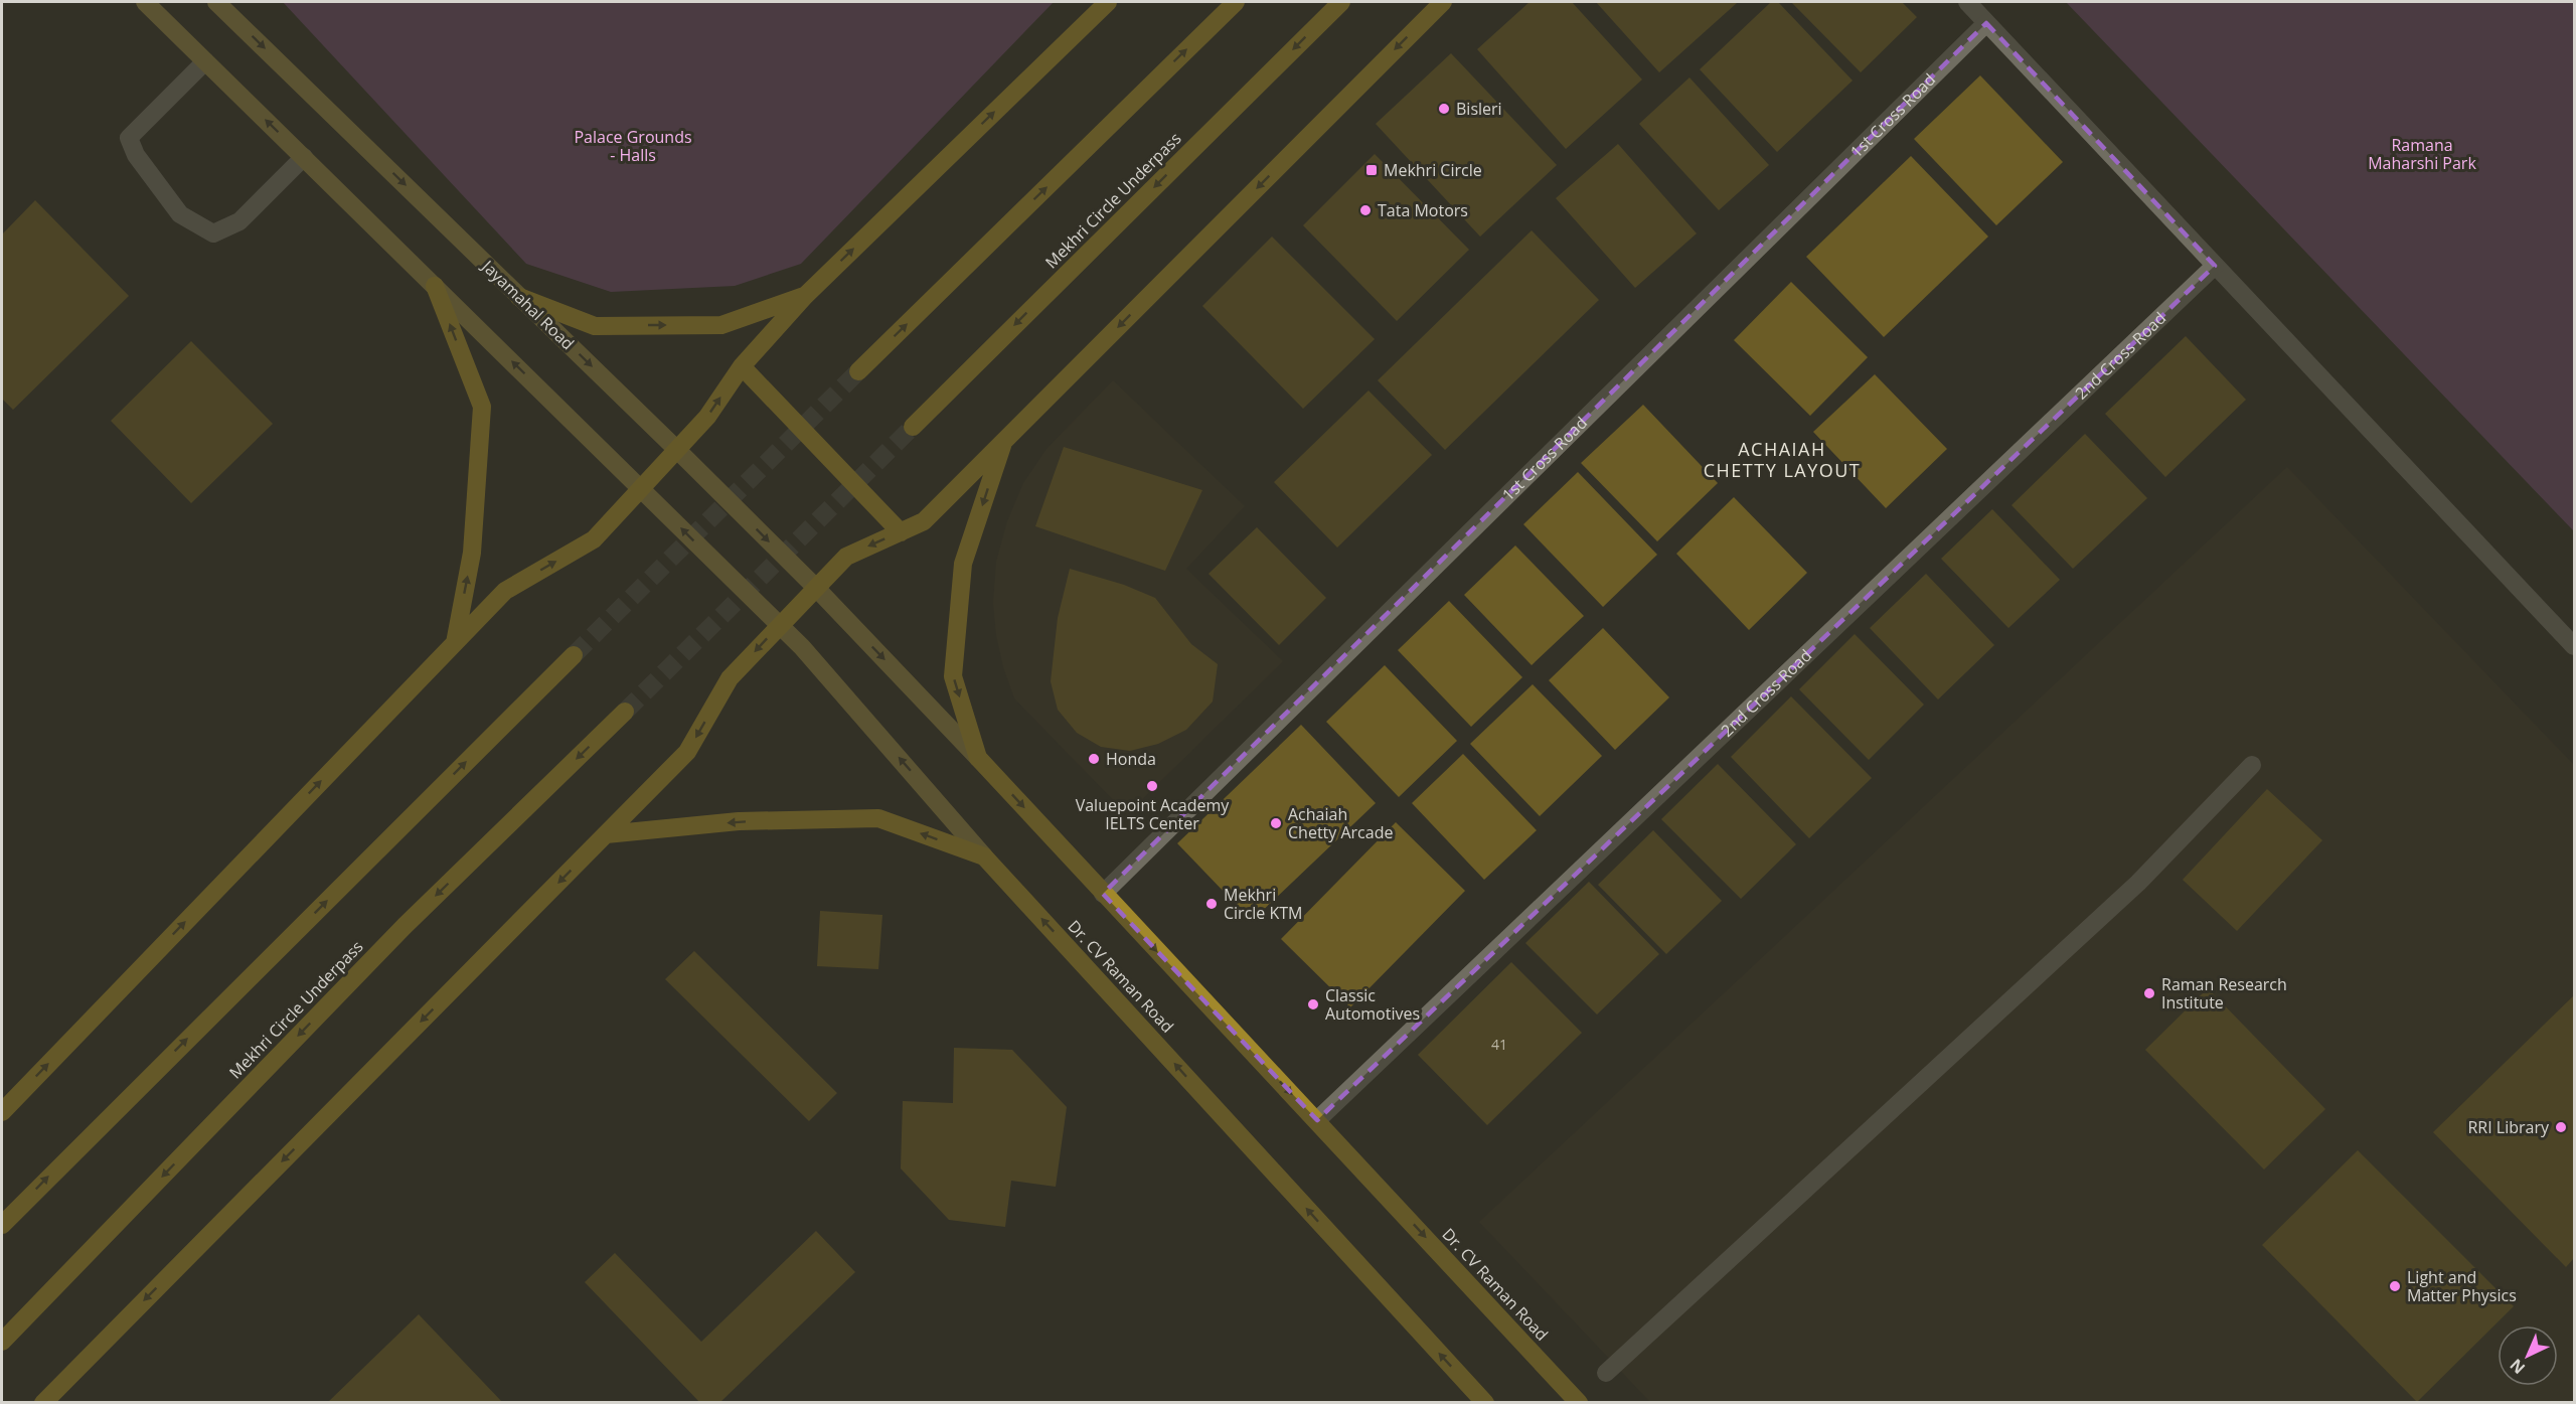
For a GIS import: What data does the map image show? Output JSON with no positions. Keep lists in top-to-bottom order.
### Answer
{
  "streets": {
    "highway": ["Mekhri Circle Underpass", "Dr. CV Raman Road"],
    "main road": ["Jayamahal Road"],
    "street": ["1st Cross Road", "2nd Cross Road"]
  },
  "crossings": [
    ["1st Cross Road", "Dr. CV Raman Road"],
    ["Jayamahal Road", "Dr. CV Raman Road"],
    ["2nd Cross Road", "Dr. CV Raman Road"]
  ],
  "districts": ["ACHAIAH CHETTY LAYOUT"],
  "parks": ["Palace Grounds - Halls", "Ramana Maharshi Park"],
  "places": {
    "other": [
      "Bisleri",
      "Tata Motors",
      "Honda",
      "Valuepoint Academy IELTS Center",
      "Achaiah Chetty Arcade",
      "Mekhri Circle KTM",
      "Raman Research Institute",
      "Classic Automotives",
      "RRI Library",
      "Light and Matter Physics"
    ],
    "transit": ["Mekhri Circle"]
  },
  "house_numbers": ["41"],
  "north": "bottom left"
}
